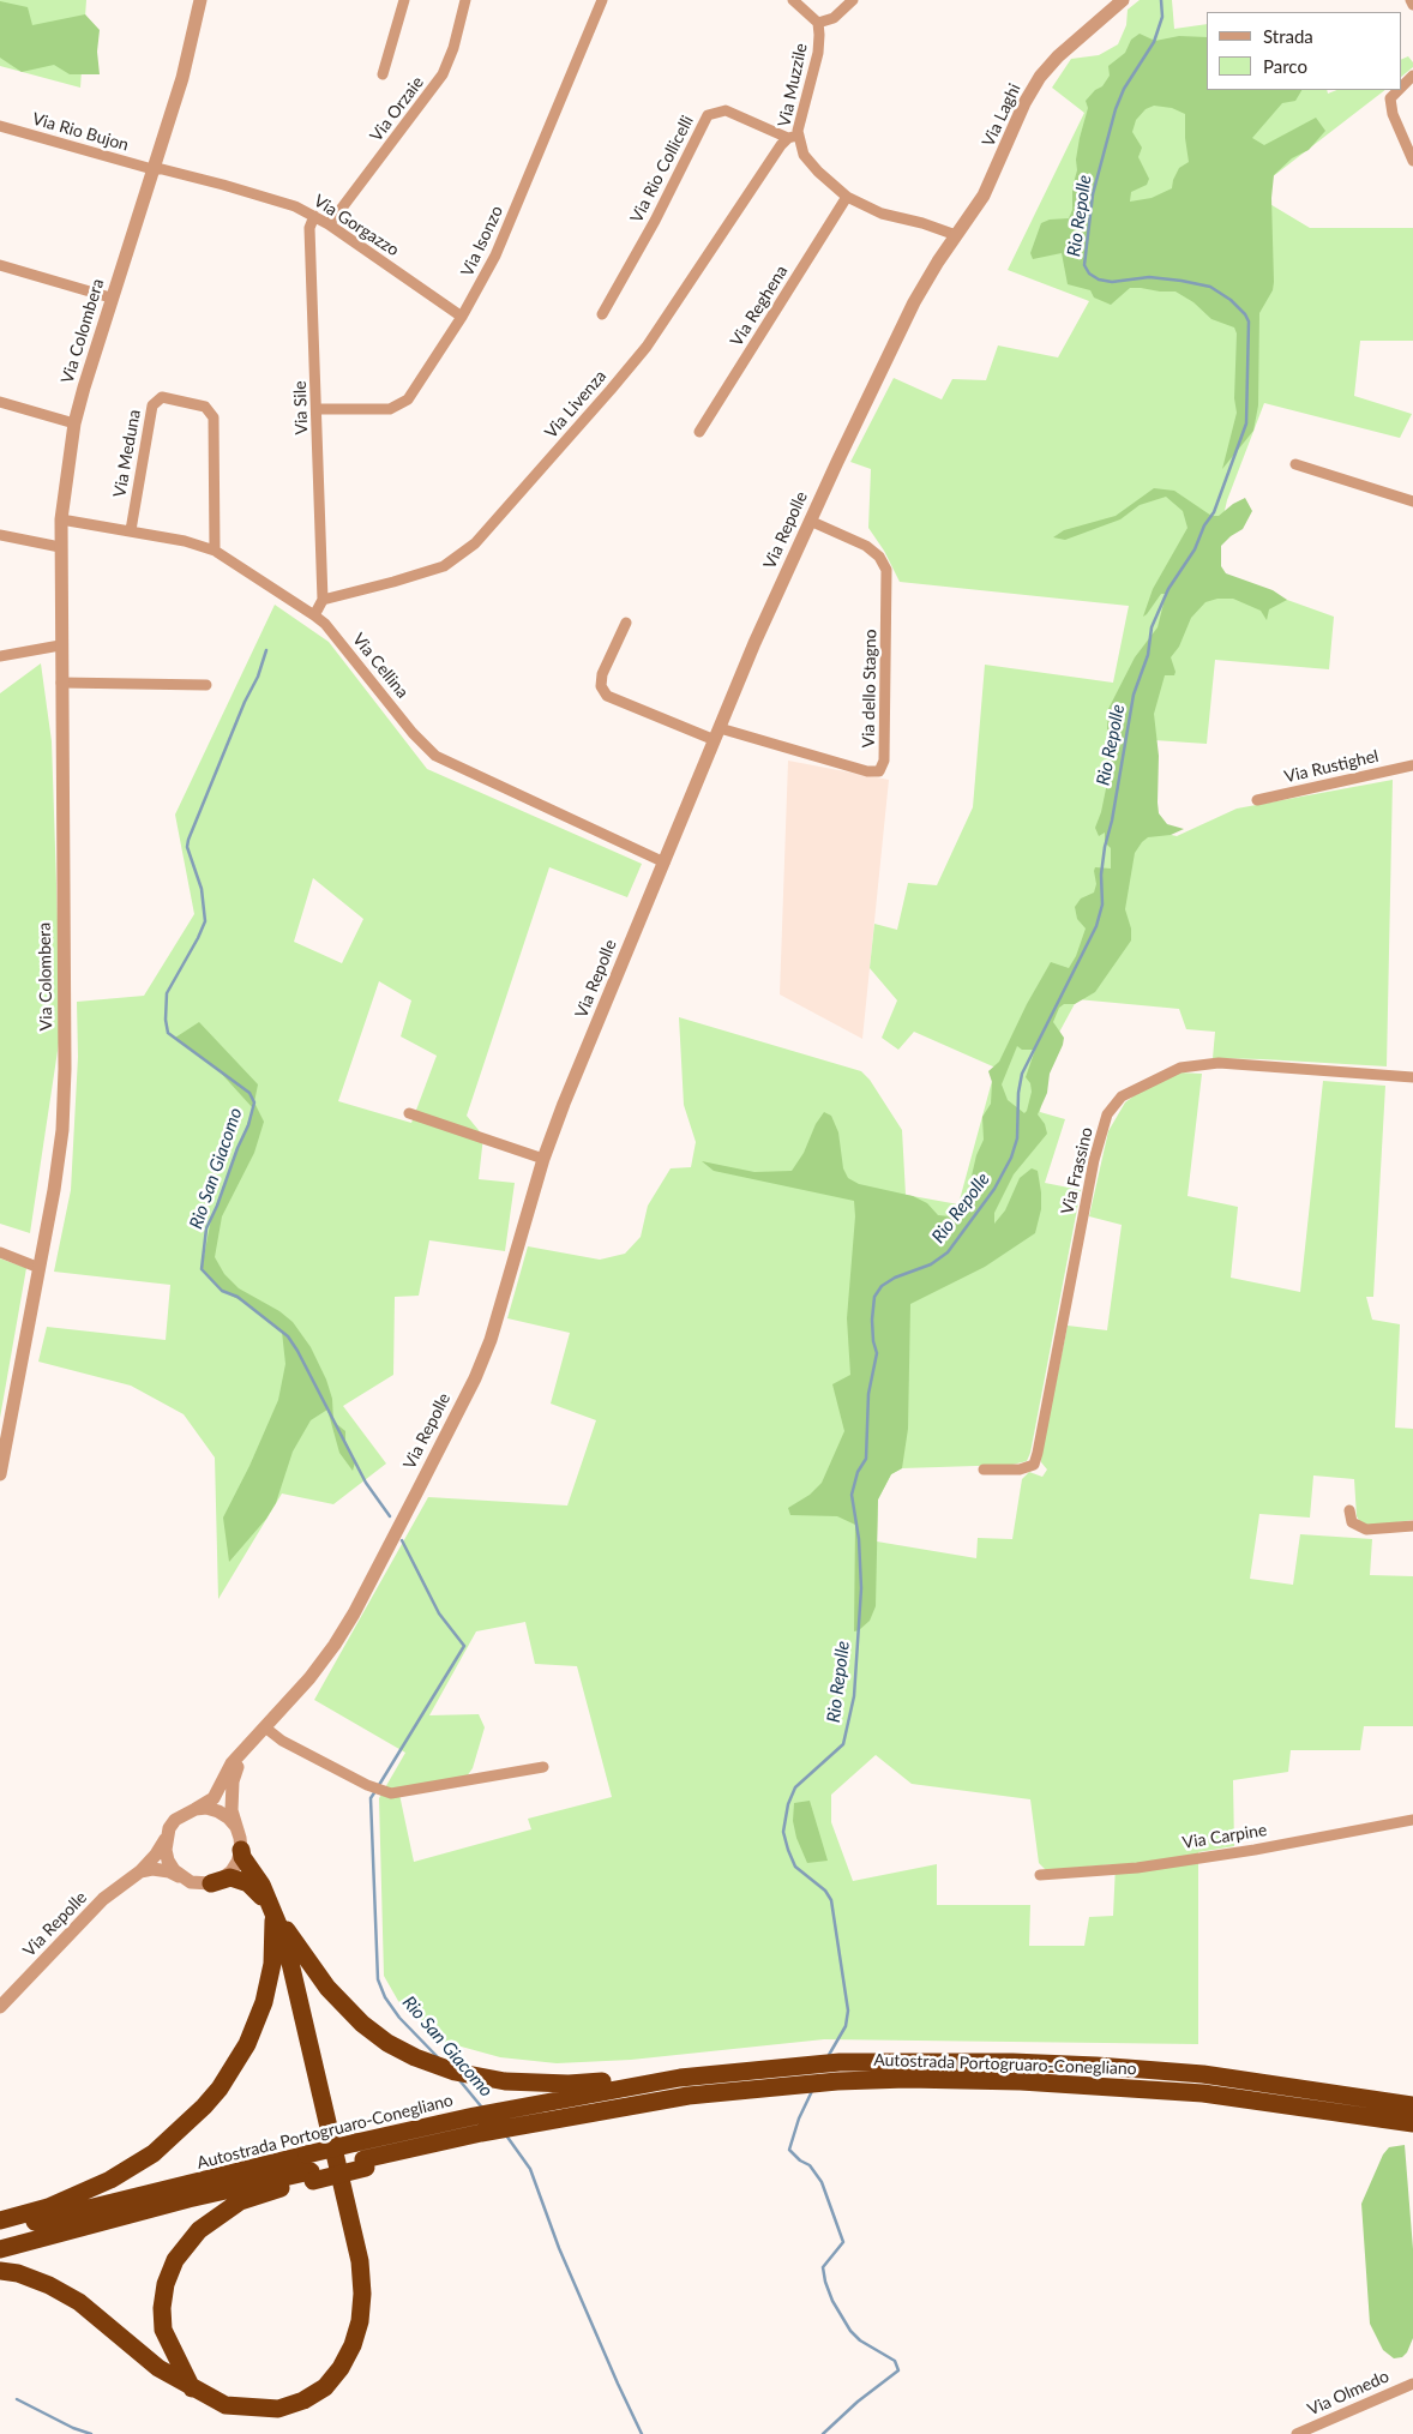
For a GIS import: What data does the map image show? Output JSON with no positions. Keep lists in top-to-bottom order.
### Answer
{
  "streets": {
    "highway": ["Autostrada Portogruaro-Conegliano"],
    "street": [
      "Via Muzzile",
      "Via Orzaie",
      "Via Laghi",
      "Via Rio Bujon",
      "Via Rio Collicelli",
      "Via Gorgazzo",
      "Via Isonzo",
      "Via Reghena",
      "Via Colombera",
      "Via Livenza",
      "Via Sile",
      "Via Meduna",
      "Via Repolle",
      "Via Cellina",
      "Via dello Stagno",
      "Via Rustighel",
      "Via Frassino",
      "Via Carpine",
      "Via Olmedo"
    ]
  },
  "crossings": [
    ["Via Muzzile", "Via Laghi"],
    ["Via Muzzile", "Via Rio Collicelli"],
    ["Via Muzzile", "Via Reghena"],
    ["Via Muzzile", "Via Livenza"],
    ["Via Muzzile", "Via Repolle"],
    ["Via Orzaie", "Via Gorgazzo"],
    ["Via Laghi", "Via Repolle"],
    ["Via Rio Bujon", "Via Gorgazzo"],
    ["Via Rio Bujon", "Via Colombera"],
    ["Via Rio Collicelli", "Via Livenza"],
    ["Via Gorgazzo", "Via Isonzo"],
    ["Via Gorgazzo", "Via Colombera"],
    ["Via Gorgazzo", "Via Sile"],
    ["Via Isonzo", "Via Sile"],
    ["Via Colombera", "Via Cellina"],
    ["Via Livenza", "Via Sile"],
    ["Via Meduna", "Via Cellina"],
    ["Via Repolle", "Via Cellina"],
    ["Via Repolle", "Via dello Stagno"]
  ],
  "water": ["Rio Repolle", "Rio San Giacomo"],
  "legend": ["Strada", "Parco"]
}
